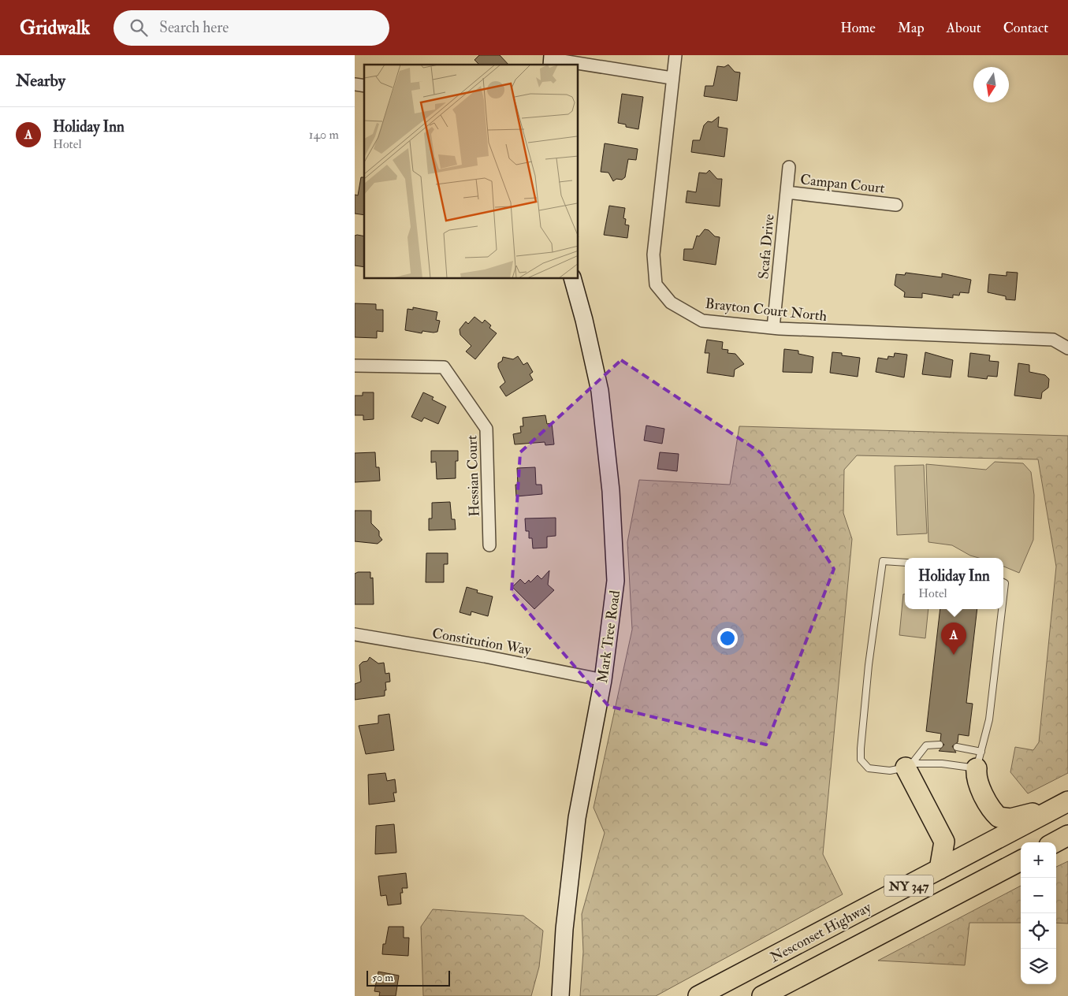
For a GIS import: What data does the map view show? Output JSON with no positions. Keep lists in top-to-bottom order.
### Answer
{
  "streets": {
    "highway": ["NY 347", "Nesconset Highway"],
    "main road": ["Mark Tree Road"],
    "street": [
      "Campan Court",
      "Scafa Drive",
      "Brayton Court North",
      "Hessian Court",
      "Constitution Way"
    ]
  },
  "crossings": [
    ["Campan Court", "Scafa Drive"],
    ["Scafa Drive", "Brayton Court North"],
    ["Mark Tree Road", "Constitution Way"]
  ],
  "scale_bar": "50 m",
  "north": "bottom",
  "page": {
    "header": "Gridwalk",
    "search": "Search here",
    "nav": [
      "Home",
      "Map",
      "About",
      "Contact"
    ],
    "heading": "Nearby",
    "list": [
      {
        "mark": "A",
        "name": "Holiday Inn",
        "note": "Hotel",
        "value": "140 m"
      }
    ],
    "popup": ["Holiday Inn", "Hotel"],
    "pins": "A",
    "map_buttons": ["+", "−"],
    "scale": "50 m"
  }
}
